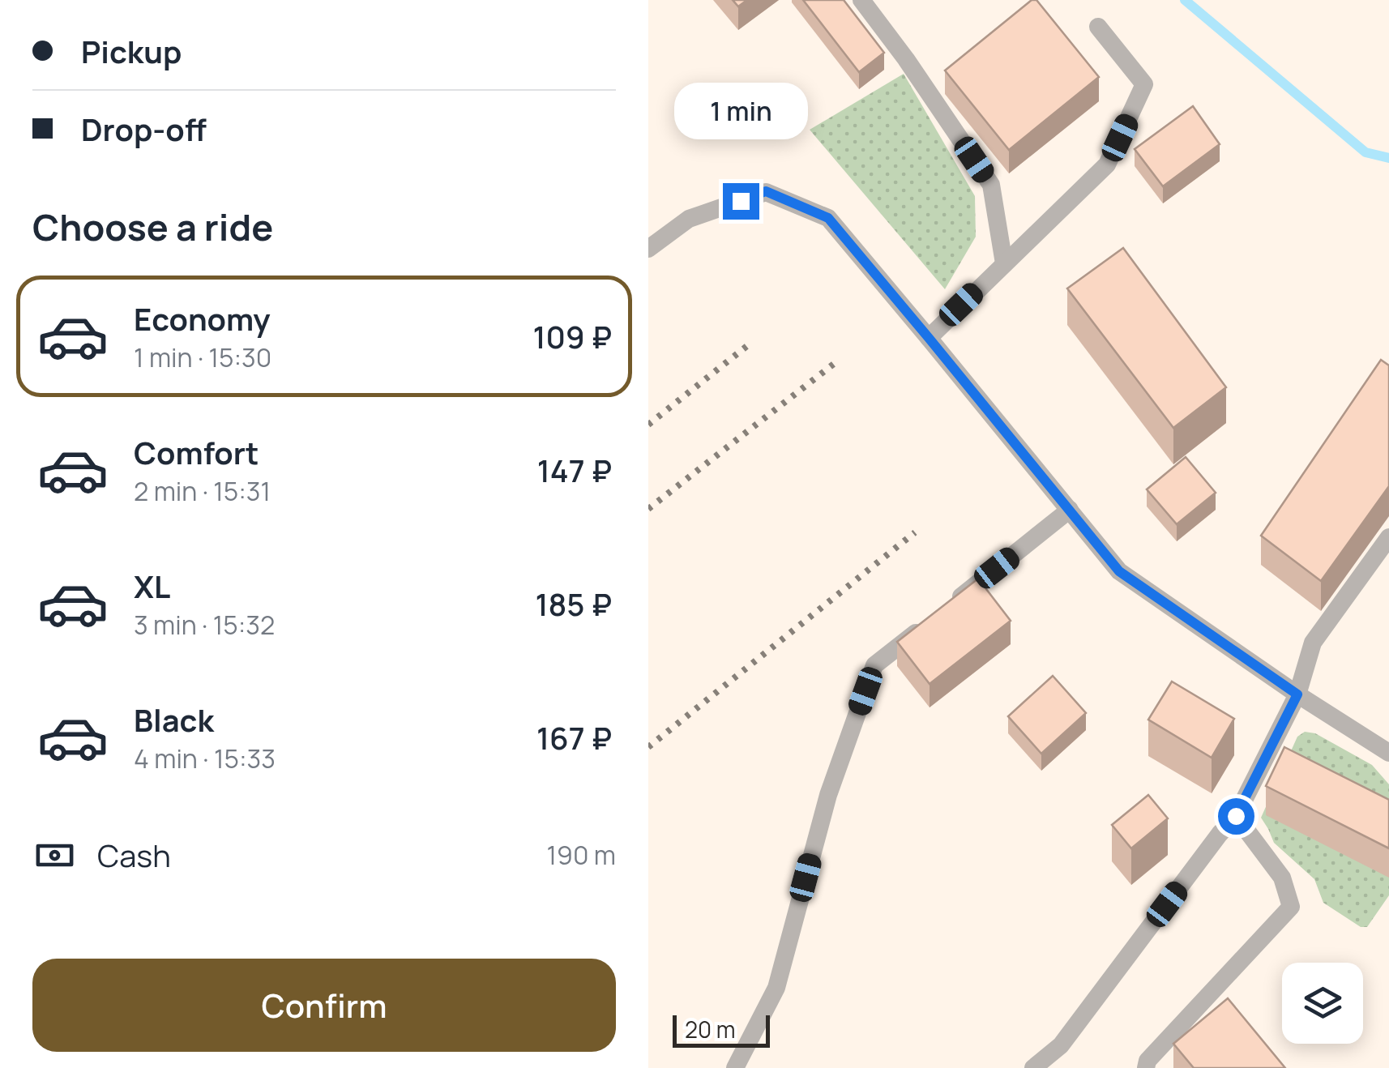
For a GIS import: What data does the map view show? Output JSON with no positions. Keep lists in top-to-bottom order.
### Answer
{
  "scale_bar": "20 m",
  "page": {
    "banner": ["Pickup", "Drop-off"],
    "bubble": "1 min",
    "heading": "Choose a ride",
    "list": [
      {
        "name": "Economy",
        "note": "1 min · 15:30",
        "value": "109 ₽"
      },
      {
        "name": "Comfort",
        "note": "2 min · 15:31",
        "value": "147 ₽"
      },
      {
        "name": "XL",
        "note": "3 min · 15:32",
        "value": "185 ₽"
      },
      {
        "name": "Black",
        "note": "4 min · 15:33",
        "value": "167 ₽"
      }
    ],
    "pay": ["Cash", "190 m"],
    "buttons": "Confirm",
    "scale": "20 m"
  }
}
